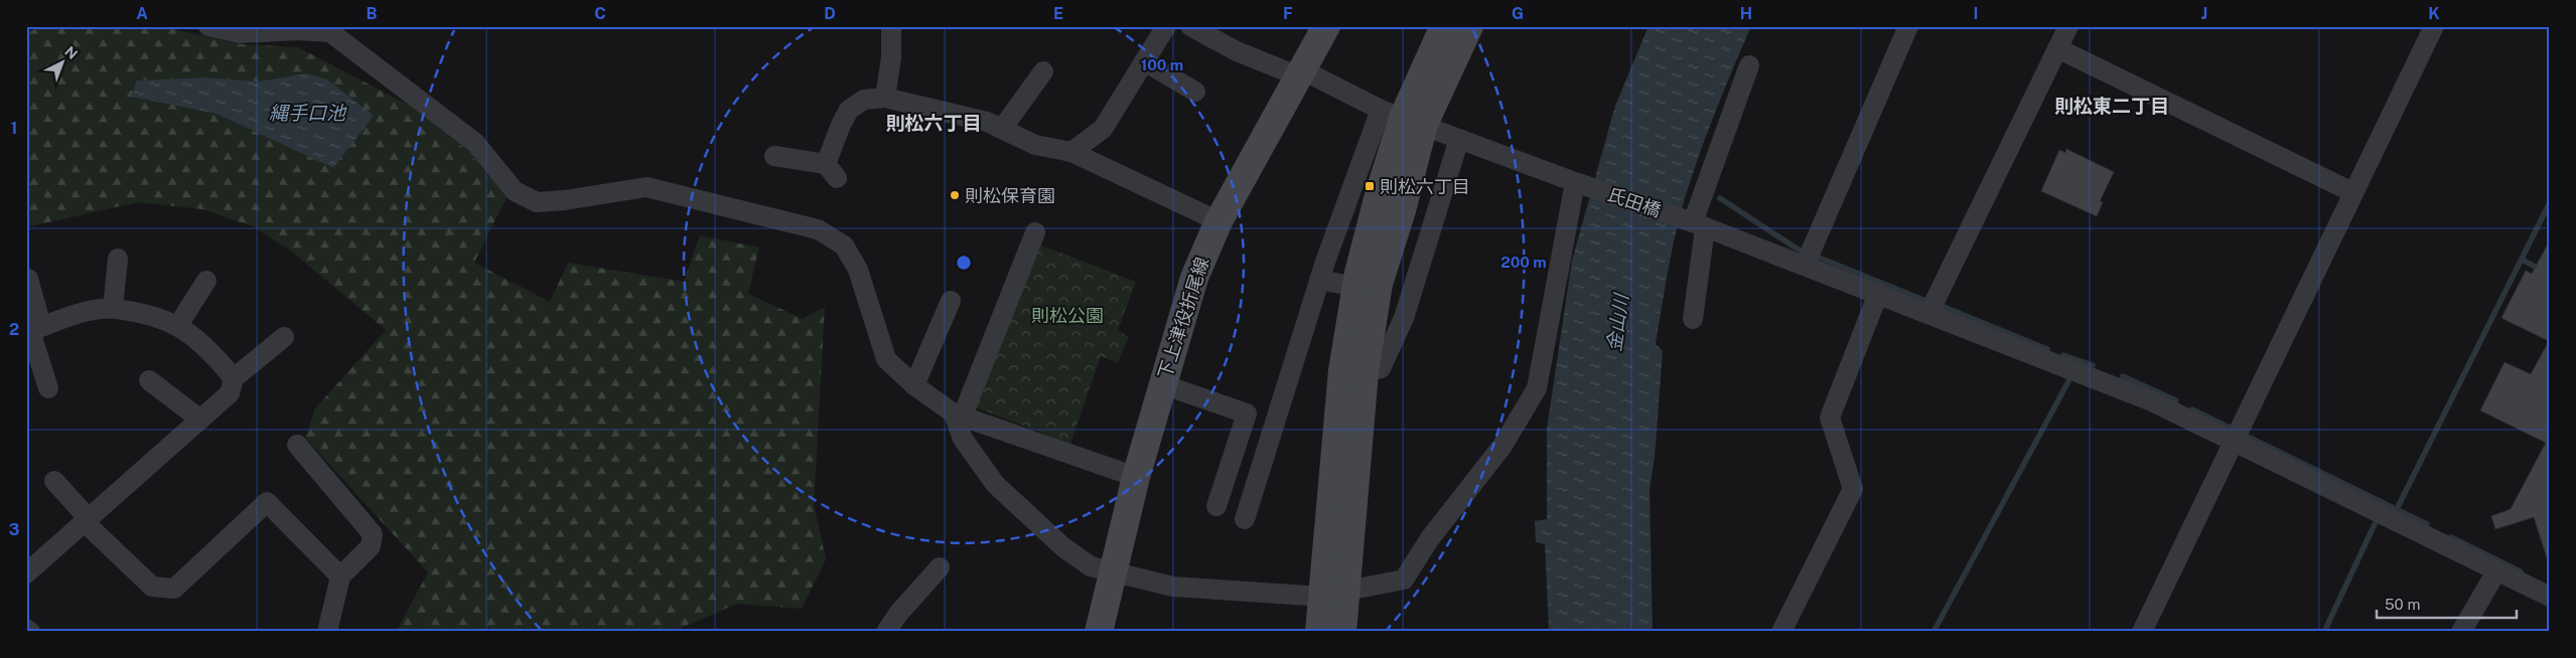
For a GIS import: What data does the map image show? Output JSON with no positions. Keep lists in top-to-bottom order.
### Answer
{
  "streets": {
    "street": ["氏田橋", "下上津役折尾線"]
  },
  "crossings": [
    ["氏田橋", "下上津役折尾線"]
  ],
  "districts": ["則松東二丁目", "則松六丁目"],
  "water": ["縄手口池", "金山川"],
  "parks": ["則松公園"],
  "places": {
    "transit": ["則松六丁目"],
    "other": ["則松保育園"]
  },
  "scale_bar": "50 m",
  "north": "top right",
  "grid": {
    "columns": [
      "A",
      "B",
      "C",
      "D",
      "E",
      "F",
      "G",
      "H",
      "I",
      "J",
      "K"
    ],
    "rows": ["1", "2", "3"]
  },
  "rings": ["100 m", "200 m"]
}
